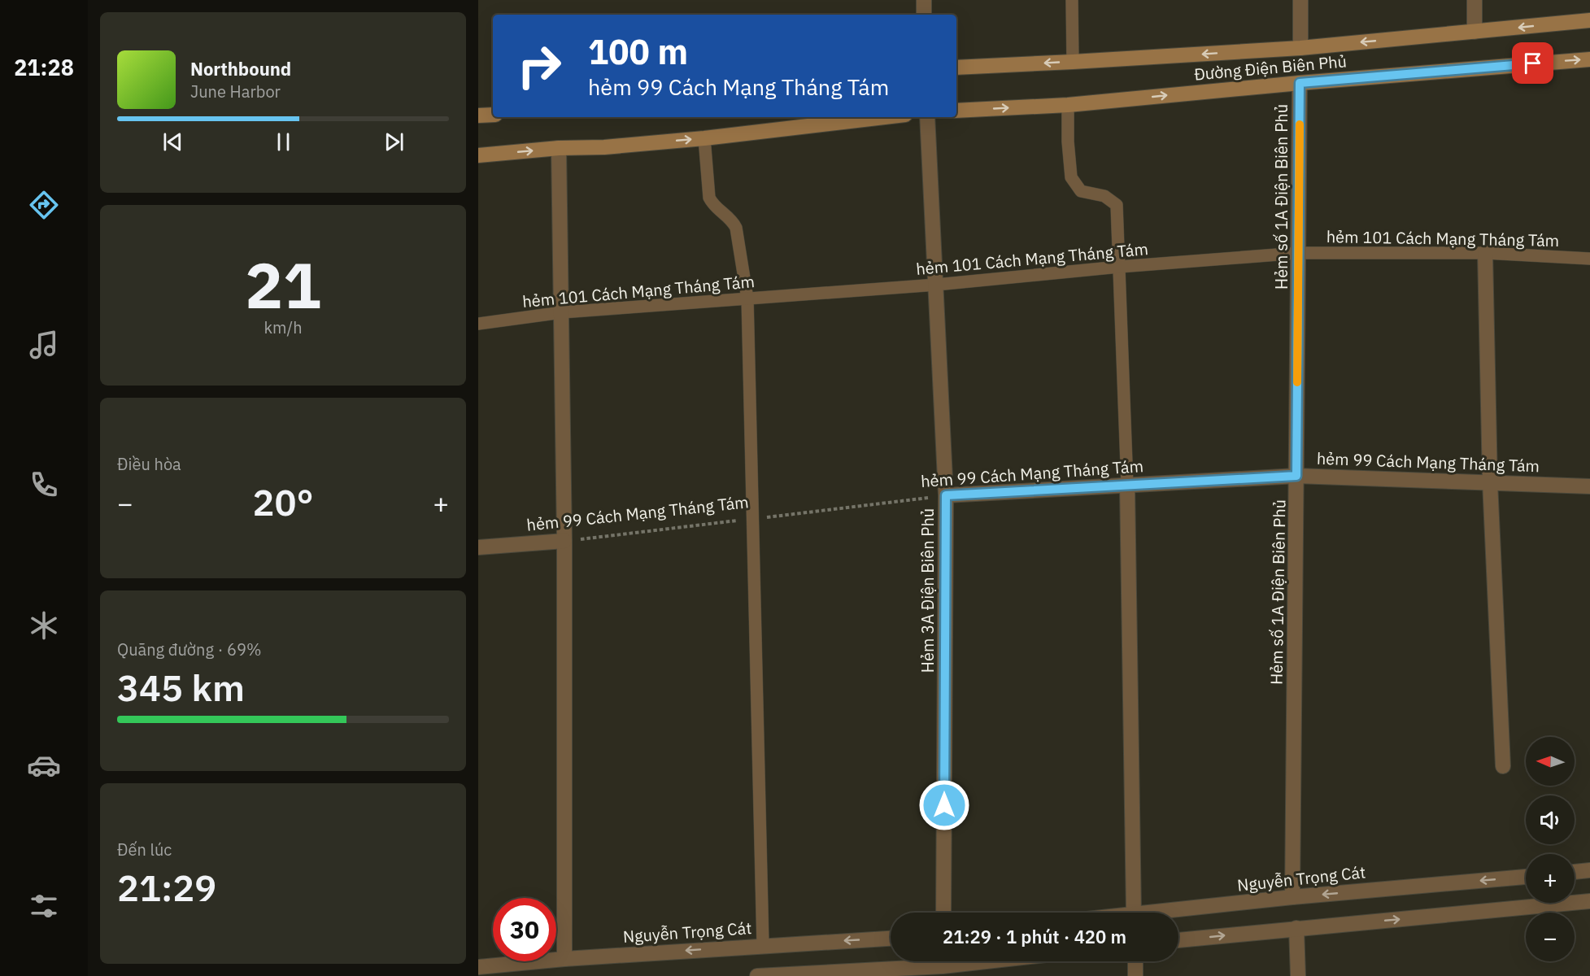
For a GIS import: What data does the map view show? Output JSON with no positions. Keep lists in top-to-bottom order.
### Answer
{
  "streets": {
    "main road": ["Đường Điện Biên Phủ"],
    "street": [
      "Hẻm số 1A Điện Biên Phủ",
      "hẻm 99 Cách Mạng Tháng Tám",
      "Hẻm 3A Điện Biên Phủ",
      "Nguyễn Trọng Cát"
    ],
    "lane": ["hẻm 101 Cách Mạng Tháng Tám"]
  },
  "crossings": [
    ["Đường Điện Biên Phủ", "Hẻm số 1A Điện Biên Phủ"],
    ["Hẻm số 1A Điện Biên Phủ", "hẻm 101 Cách Mạng Tháng Tám"],
    ["Hẻm số 1A Điện Biên Phủ", "hẻm 99 Cách Mạng Tháng Tám"],
    ["Hẻm số 1A Điện Biên Phủ", "Nguyễn Trọng Cát"],
    ["hẻm 101 Cách Mạng Tháng Tám", "Hẻm 3A Điện Biên Phủ"],
    ["hẻm 99 Cách Mạng Tháng Tám", "Hẻm 3A Điện Biên Phủ"]
  ],
  "north": "left",
  "page": {
    "tabs": "21:28",
    "turn": ["100 m", "hẻm 99 Cách Mạng Tháng Tám"],
    "song": ["Northbound", "June Harbor"],
    "tile": [
      ["21", "km/h"],
      "Điều hòa",
      ["Quãng đường · 69%", "345 km"],
      ["Đến lúc", "21:29"]
    ],
    "heat": ["−", "20°", "+"],
    "map_buttons": ["+", "−"],
    "limit": "30",
    "trip": "21:29 · 1 phút · 420 m"
  }
}
